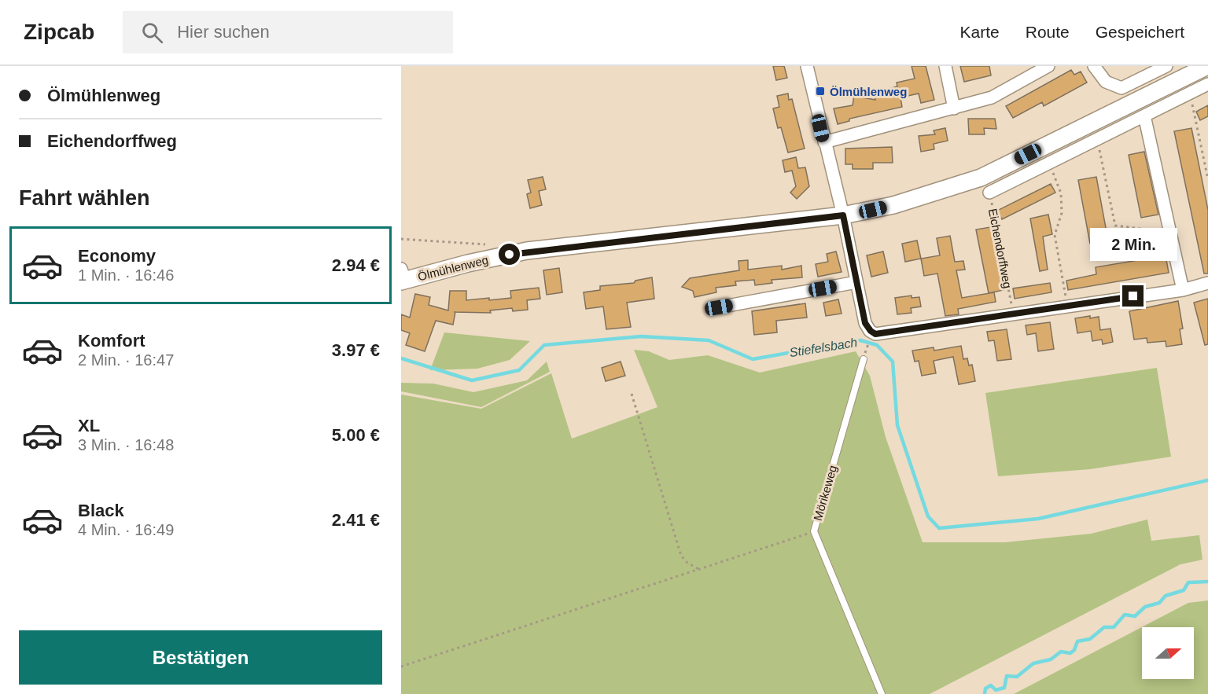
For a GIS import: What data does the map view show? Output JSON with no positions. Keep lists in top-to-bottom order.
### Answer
{
  "streets": {
    "main road": ["Ölmühlenweg"],
    "street": ["Eichendorffweg"],
    "lane": ["Mörikeweg"]
  },
  "water": ["Stiefelsbach"],
  "places": {
    "transit": ["Ölmühlenweg"]
  },
  "north": "right",
  "page": {
    "header": "Zipcab",
    "search": "Hier suchen",
    "nav": ["Karte", "Route", "Gespeichert"],
    "banner": ["Ölmühlenweg", "Eichendorffweg"],
    "heading": "Fahrt wählen",
    "list": [
      {
        "name": "Economy",
        "note": "1 Min. · 16:46",
        "value": "2.94 €"
      },
      {
        "name": "Komfort",
        "note": "2 Min. · 16:47",
        "value": "3.97 €"
      },
      {
        "name": "XL",
        "note": "3 Min. · 16:48",
        "value": "5.00 €"
      },
      {
        "name": "Black",
        "note": "4 Min. · 16:49",
        "value": "2.41 €"
      }
    ],
    "bubble": "2 Min.",
    "buttons": "Bestätigen"
  }
}
